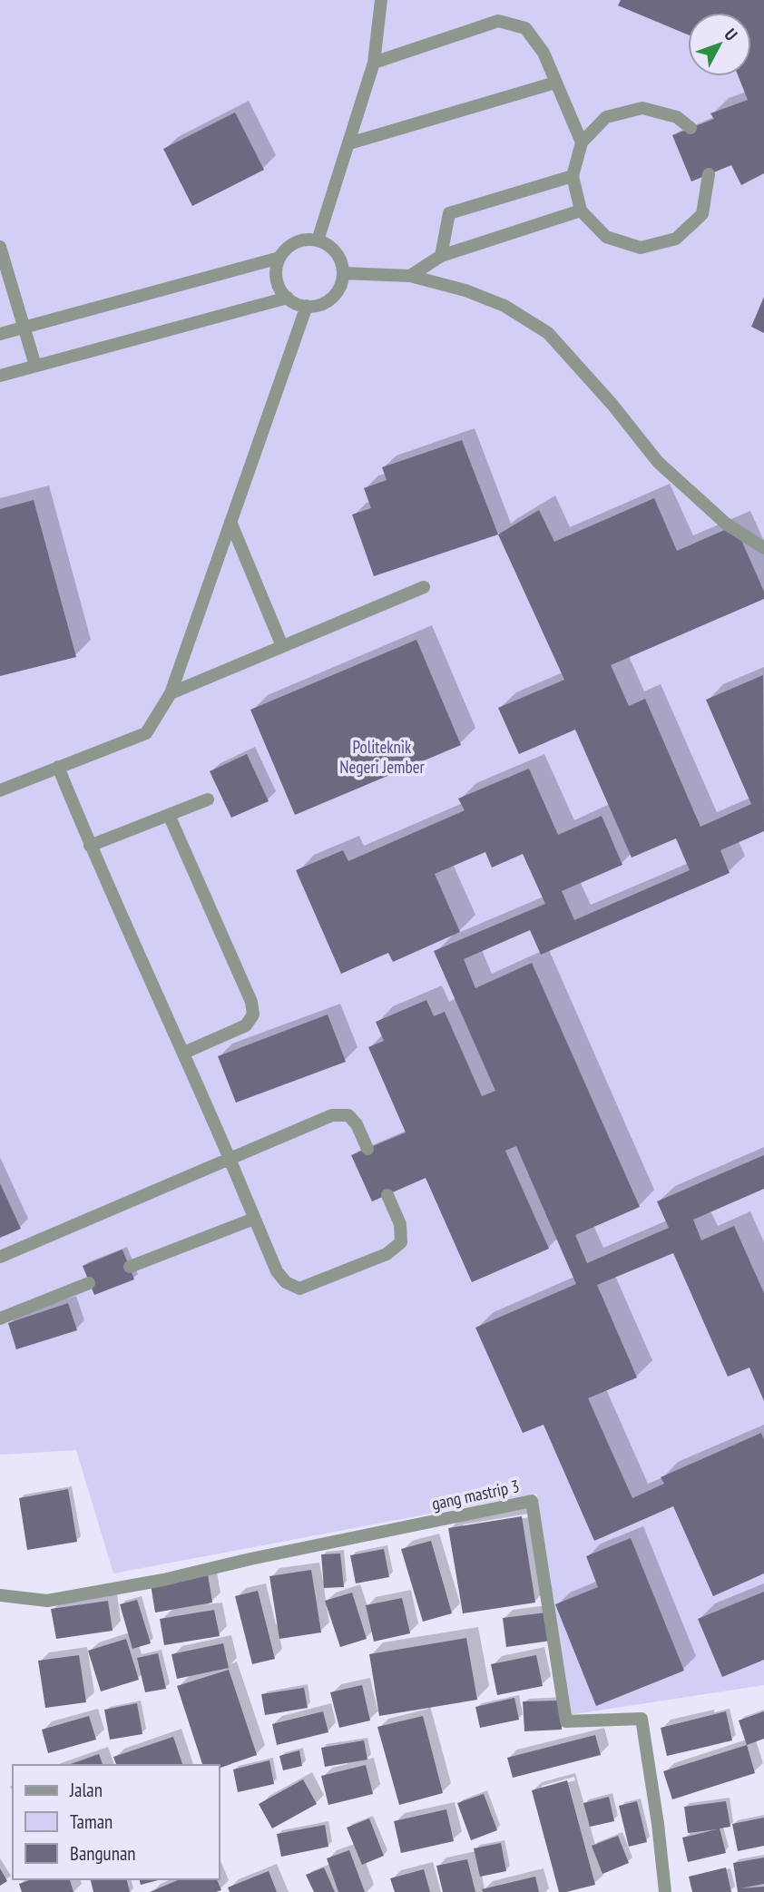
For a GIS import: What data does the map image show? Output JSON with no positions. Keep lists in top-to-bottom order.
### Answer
{
  "streets": {
    "street": ["gang mastrip 3"]
  },
  "parks": ["Politeknik Negeri Jember"],
  "legend": ["Jalan", "Taman", "Bangunan"],
  "north": "top right"
}
